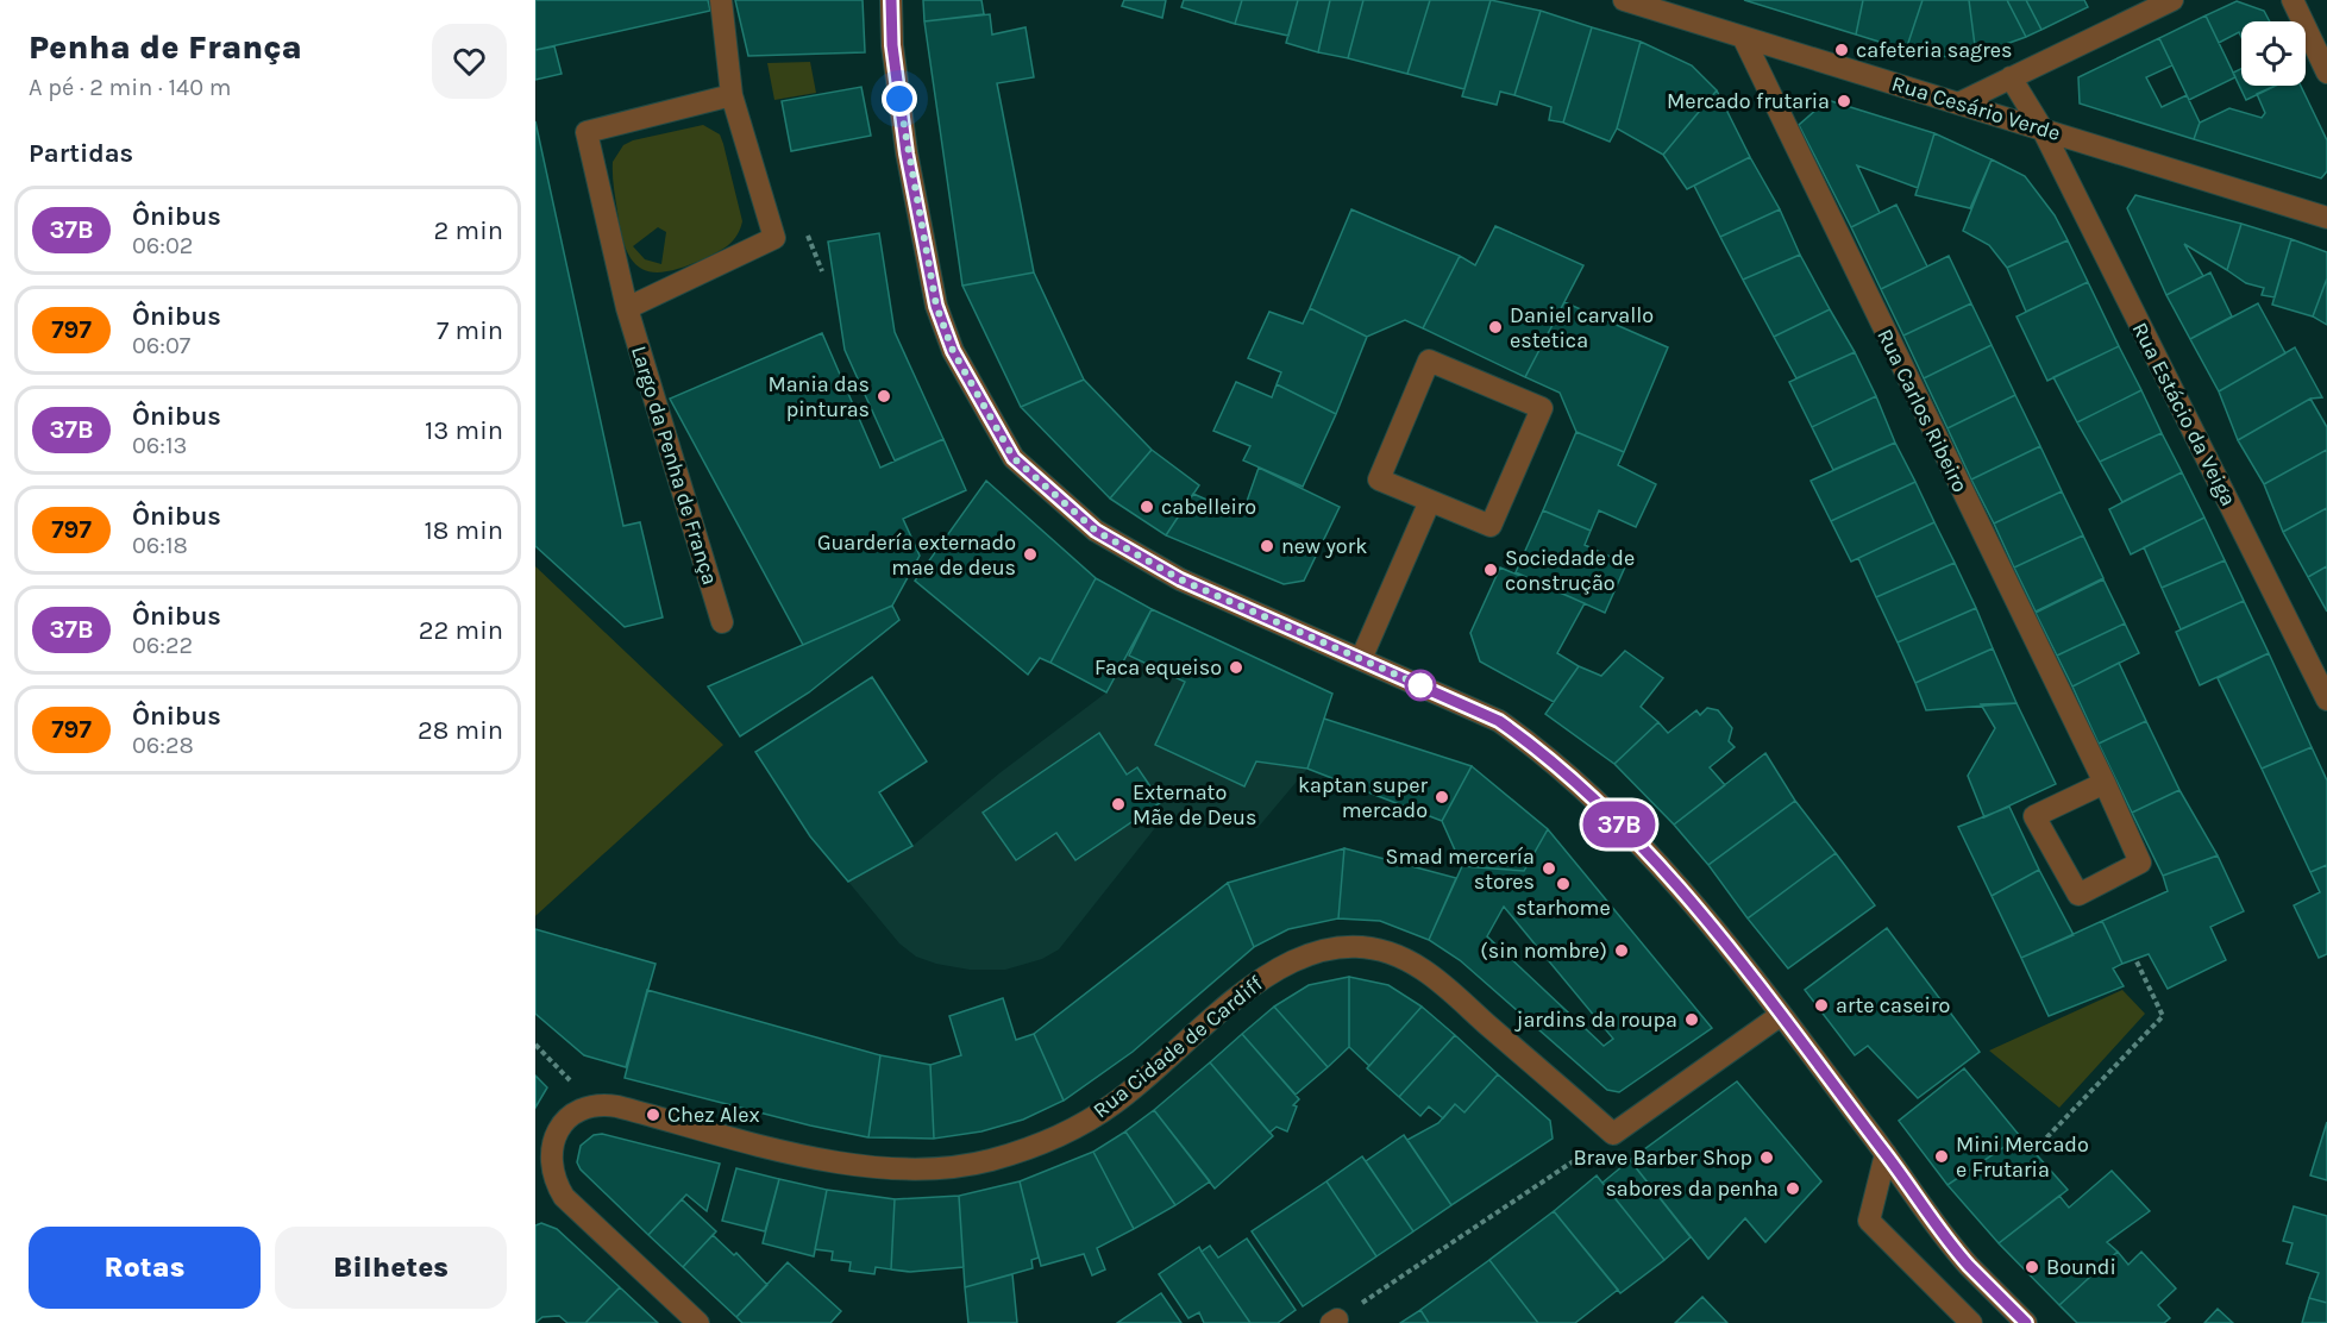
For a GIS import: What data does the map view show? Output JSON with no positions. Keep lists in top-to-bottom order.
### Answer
{
  "streets": {
    "street": [
      "Rua Cesário Verde",
      "Rua Carlos Ribeiro",
      "Rua Estácio da Veiga",
      "Largo da Penha de França",
      "Rua Cidade de Cardiff"
    ]
  },
  "crossings": [
    ["Rua Cesário Verde", "Rua Carlos Ribeiro"],
    ["Rua Cesário Verde", "Rua Estácio da Veiga"]
  ],
  "places": [
    "cafeteria sagres",
    "Mercado frutaria",
    "Daniel carvallo estetica",
    "Mania das pinturas",
    "cabelleiro",
    "new york",
    "Guardería externado mae de deus",
    "Sociedade de construção",
    "Faca equeiso",
    "kaptan super mercado",
    "Externato Mãe de Deus",
    "Smad mercería stores",
    "starhome",
    "(sin nombre)",
    "arte caseiro",
    "jardins da roupa",
    "Chez Alex",
    "Mini Mercado e Frutaria",
    "Brave Barber Shop",
    "sabores da penha",
    "Boundi"
  ],
  "lines": ["bus line 37B"],
  "page": {
    "heading": [
      ["Penha de França", "A pé · 2 min · 140 m"],
      "Partidas"
    ],
    "on_map": "37B",
    "list": [
      {
        "mark": "37B",
        "name": "Ônibus",
        "note": "06:02",
        "value": "2 min"
      },
      {
        "mark": "797",
        "name": "Ônibus",
        "note": "06:07",
        "value": "7 min"
      },
      {
        "mark": "37B",
        "name": "Ônibus",
        "note": "06:13",
        "value": "13 min"
      },
      {
        "mark": "797",
        "name": "Ônibus",
        "note": "06:18",
        "value": "18 min"
      },
      {
        "mark": "37B",
        "name": "Ônibus",
        "note": "06:22",
        "value": "22 min"
      },
      {
        "mark": "797",
        "name": "Ônibus",
        "note": "06:28",
        "value": "28 min"
      }
    ],
    "buttons": ["Rotas", "Bilhetes"]
  }
}
